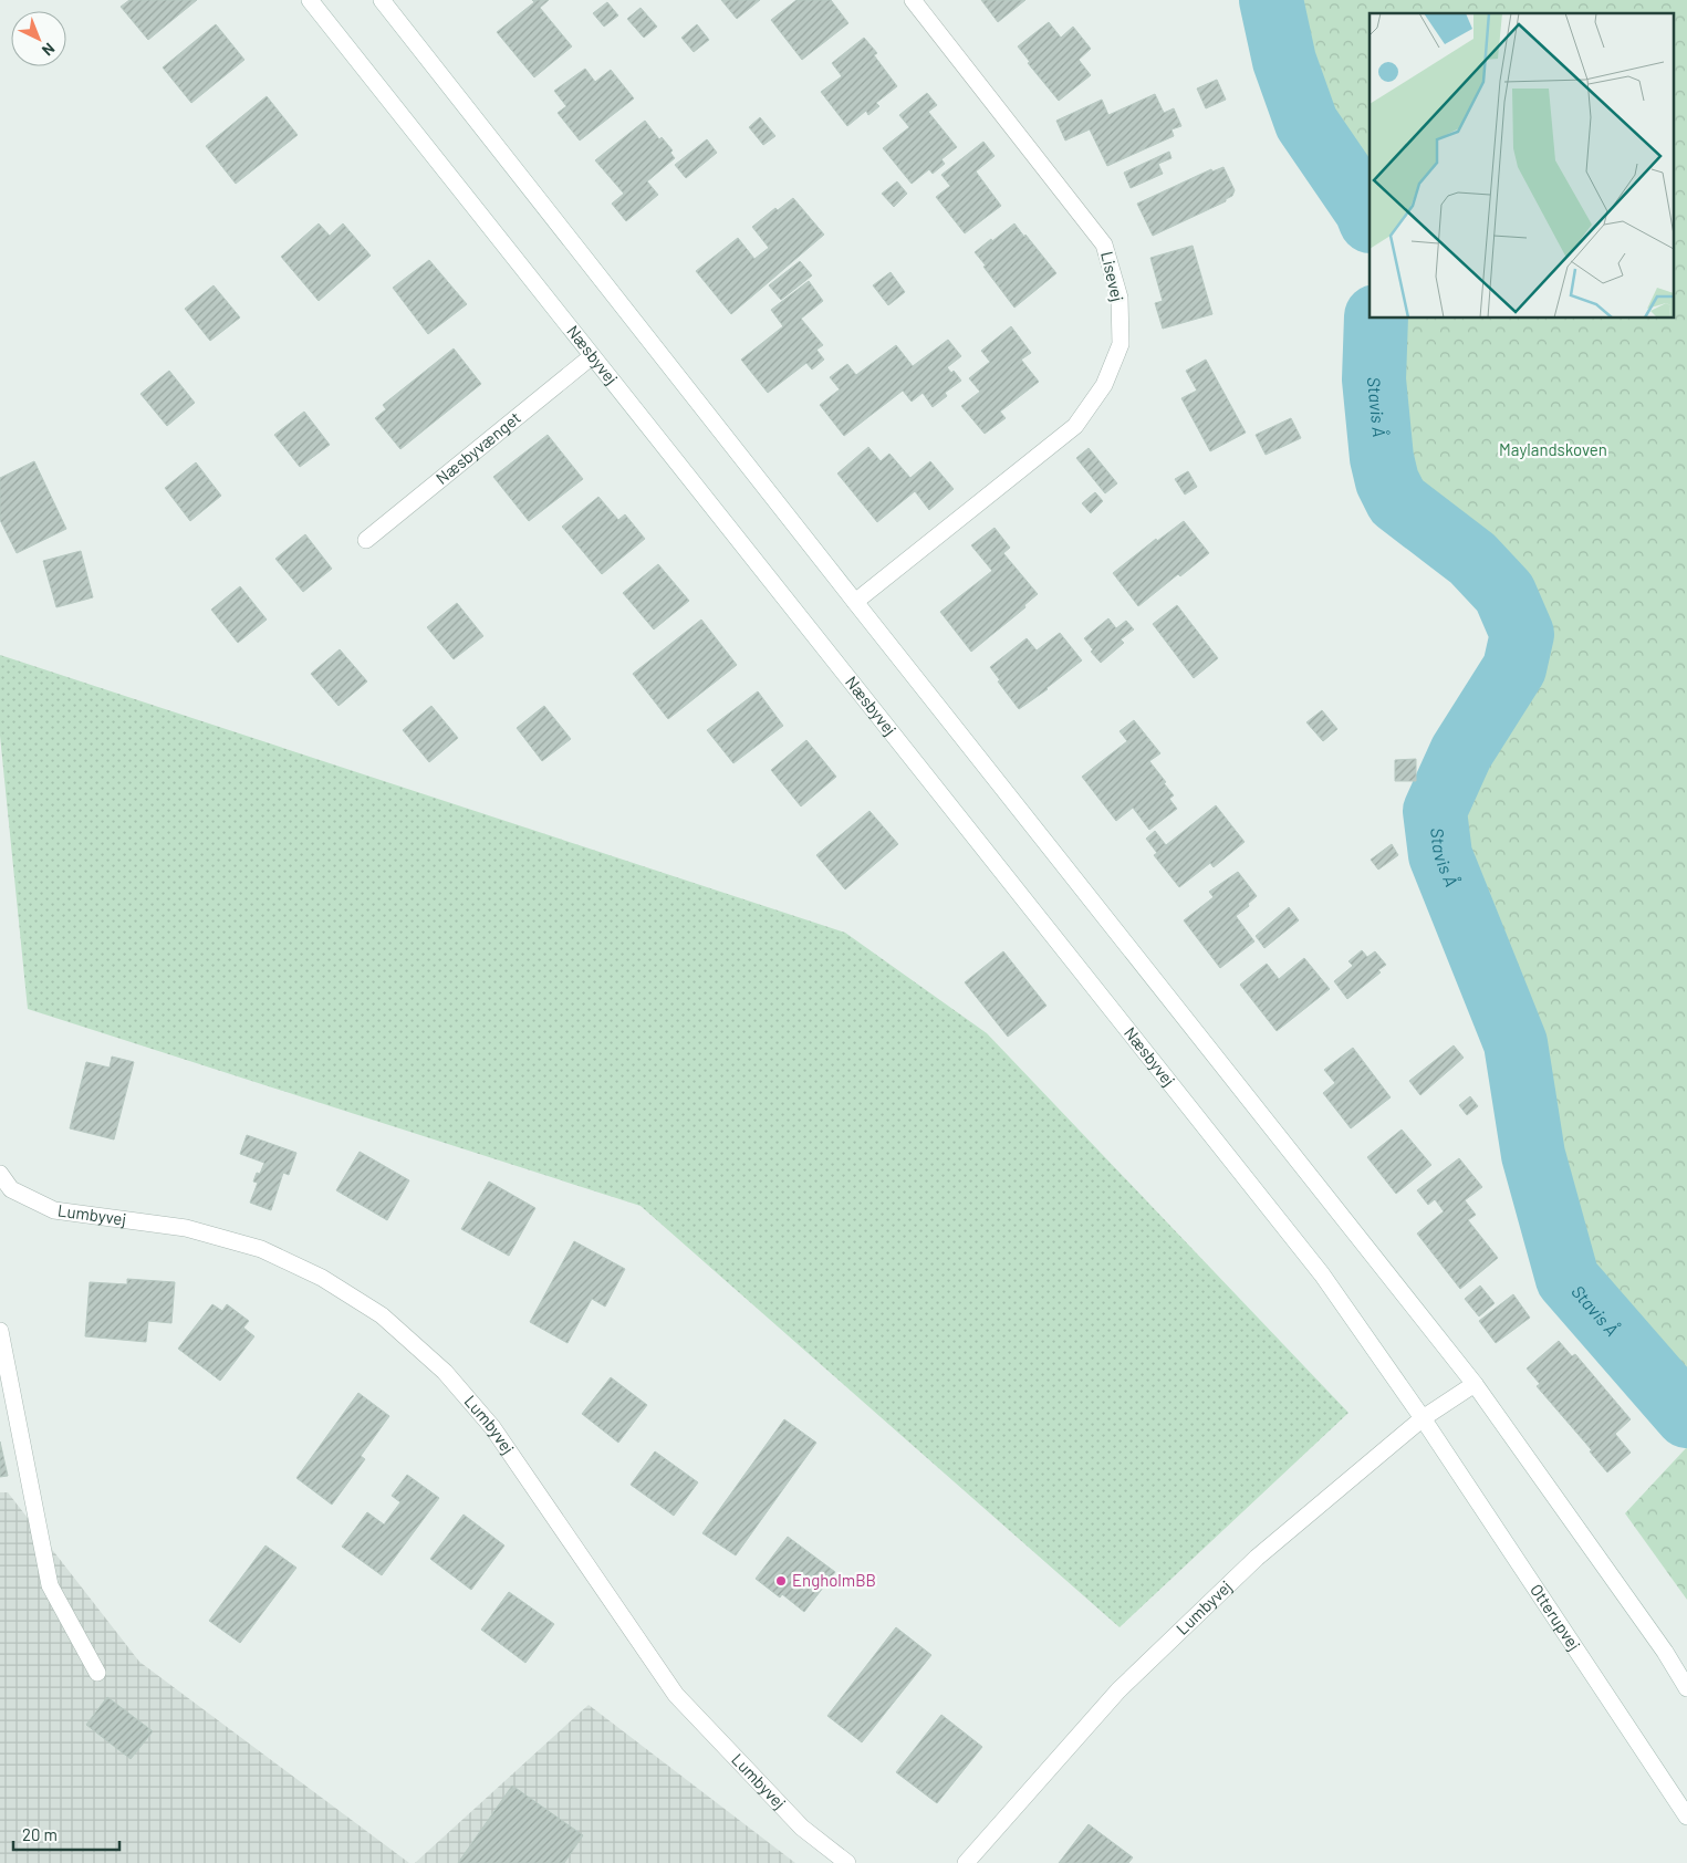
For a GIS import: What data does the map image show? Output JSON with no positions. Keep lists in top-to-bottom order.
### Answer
{
  "streets": {
    "main road": [
      "Lisevej",
      "Næsbyvej",
      "Næsbyvænget",
      "Lumbyvej",
      "Otterupvej"
    ]
  },
  "crossings": [
    ["Næsbyvej", "Næsbyvænget"],
    ["Næsbyvej", "Lumbyvej"],
    ["Næsbyvej", "Otterupvej"],
    ["Lumbyvej", "Otterupvej"]
  ],
  "water": ["Stavis Å"],
  "parks": ["Maylandskoven"],
  "places": ["EngholmBB"],
  "scale_bar": "20 m",
  "north": "bottom right"
}
